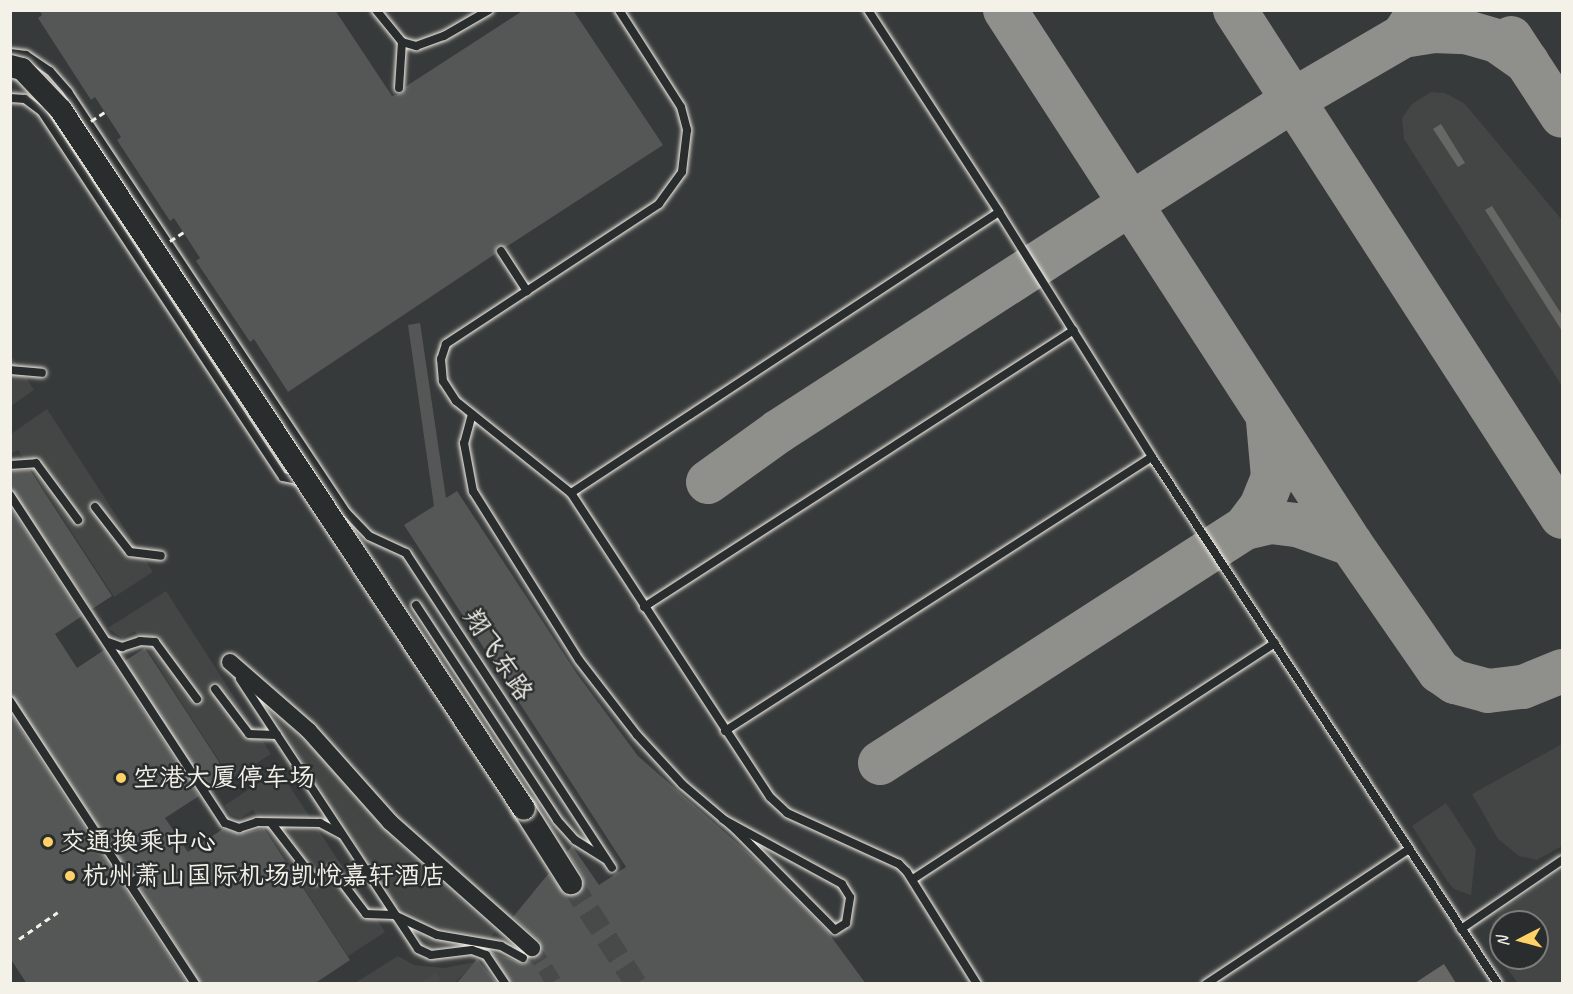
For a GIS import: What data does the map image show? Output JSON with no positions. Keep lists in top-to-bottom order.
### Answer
{
  "streets": {
    "lane": ["翔飞东路"]
  },
  "places": ["空港大厦停车场", "交通换乘中心", "杭州萧山国际机场凯悦嘉轩酒店"],
  "north": "left"
}
